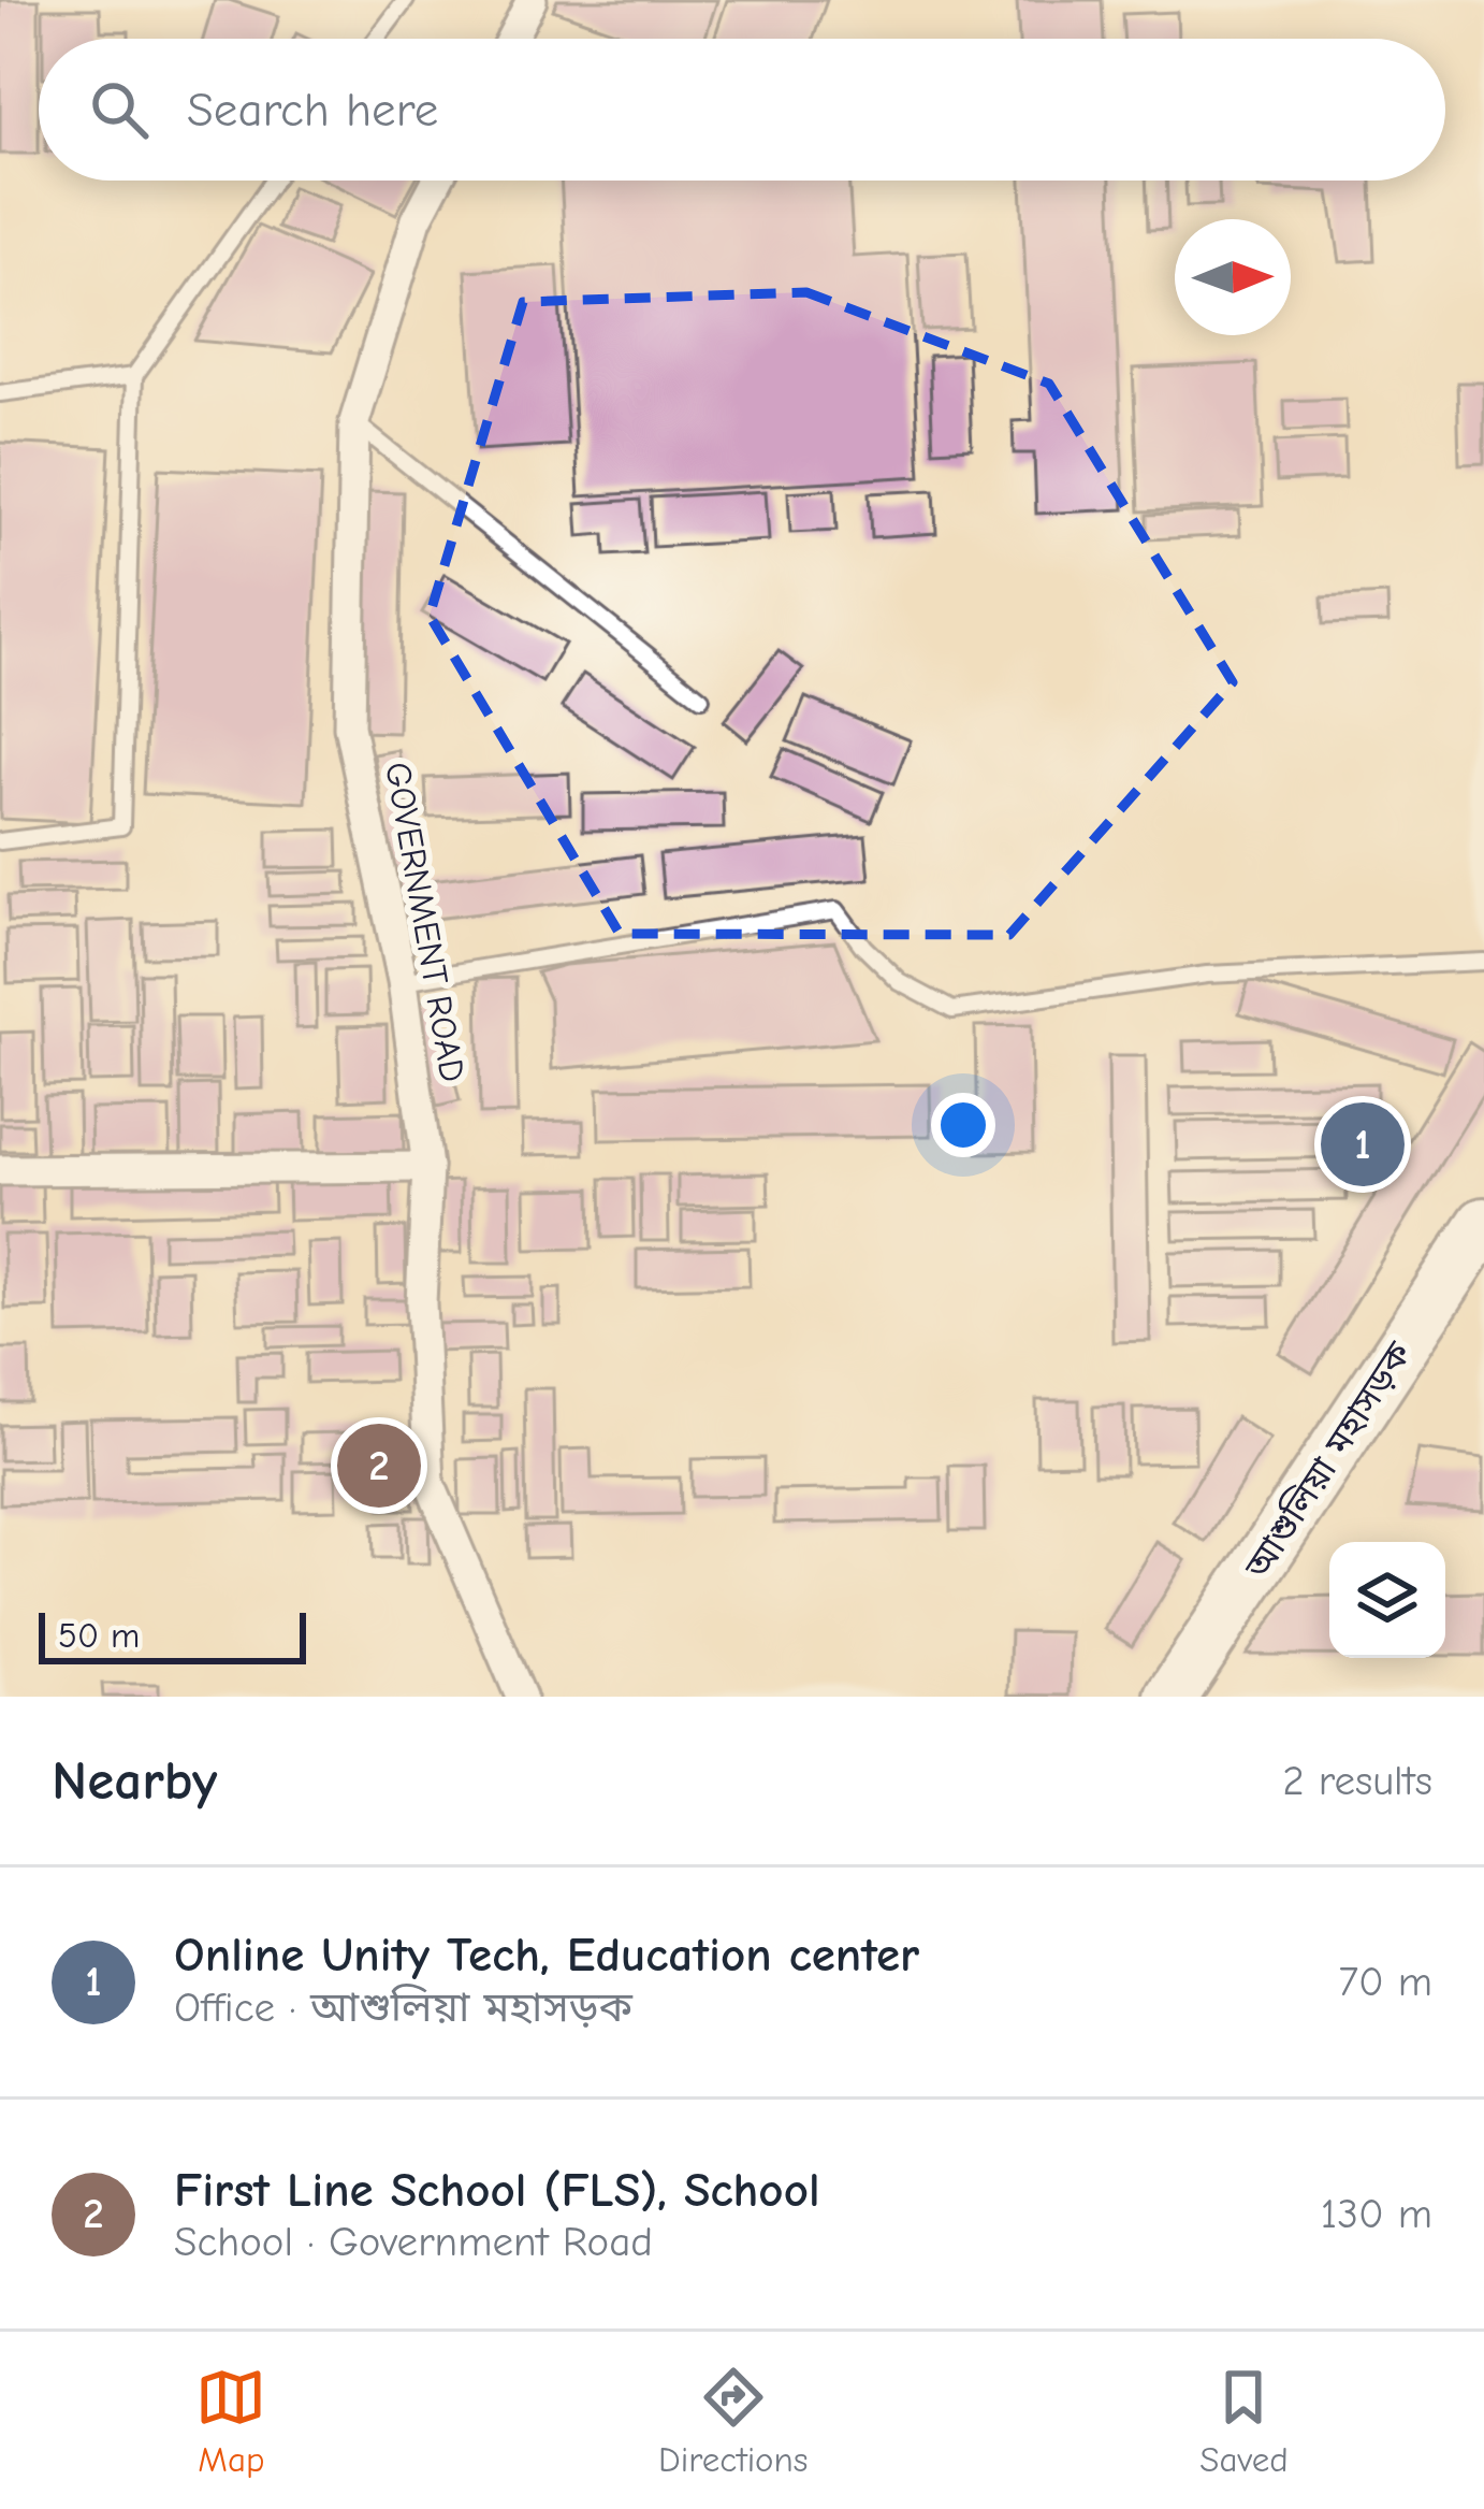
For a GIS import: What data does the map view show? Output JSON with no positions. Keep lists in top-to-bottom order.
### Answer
{
  "streets": {
    "highway": ["আশুলিয়া মহাসড়ক"],
    "street": ["GOVERNMENT ROAD"]
  },
  "scale_bar": "50 m",
  "north": "right",
  "page": {
    "search": "Search here",
    "pins": ["1", "2"],
    "scale": "50 m",
    "heading": ["Nearby", "2 results"],
    "list": [
      {
        "mark": "1",
        "name": "Online Unity Tech, Education center",
        "note": "Office · আশুলিয়া মহাসড়ক",
        "value": "70 m"
      },
      {
        "mark": "2",
        "name": "First Line School (FLS), School",
        "note": "School · Government Road",
        "value": "130 m"
      }
    ],
    "nav": ["Map", "Directions", "Saved"]
  }
}
